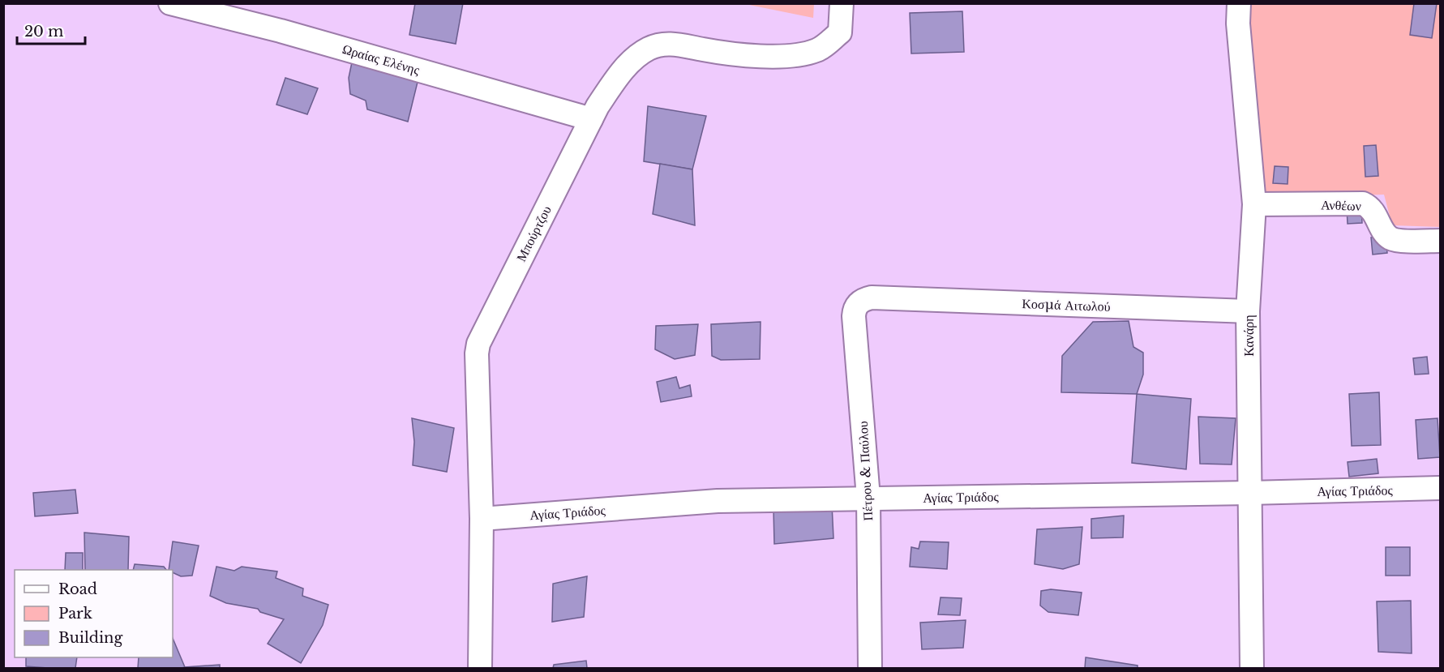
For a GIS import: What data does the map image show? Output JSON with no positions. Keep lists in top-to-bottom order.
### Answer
{
  "streets": {
    "street": [
      "Ωραίας Ελένης",
      "Ανθέων",
      "Μπούρτζου",
      "Κοσμά Αιτωλού",
      "Κανάρη",
      "Πέτρου & Παύλου",
      "Αγίας Τριάδος"
    ]
  },
  "crossings": [
    ["Ωραίας Ελένης", "Μπούρτζου"],
    ["Ανθέων", "Κανάρη"],
    ["Μπούρτζου", "Αγίας Τριάδος"],
    ["Κοσμά Αιτωλού", "Κανάρη"],
    ["Κοσμά Αιτωλού", "Πέτρου & Παύλου"],
    ["Κανάρη", "Αγίας Τριάδος"],
    ["Πέτρου & Παύλου", "Αγίας Τριάδος"]
  ],
  "legend": ["Road", "Park", "Building"],
  "scale_bar": "20 m"
}
